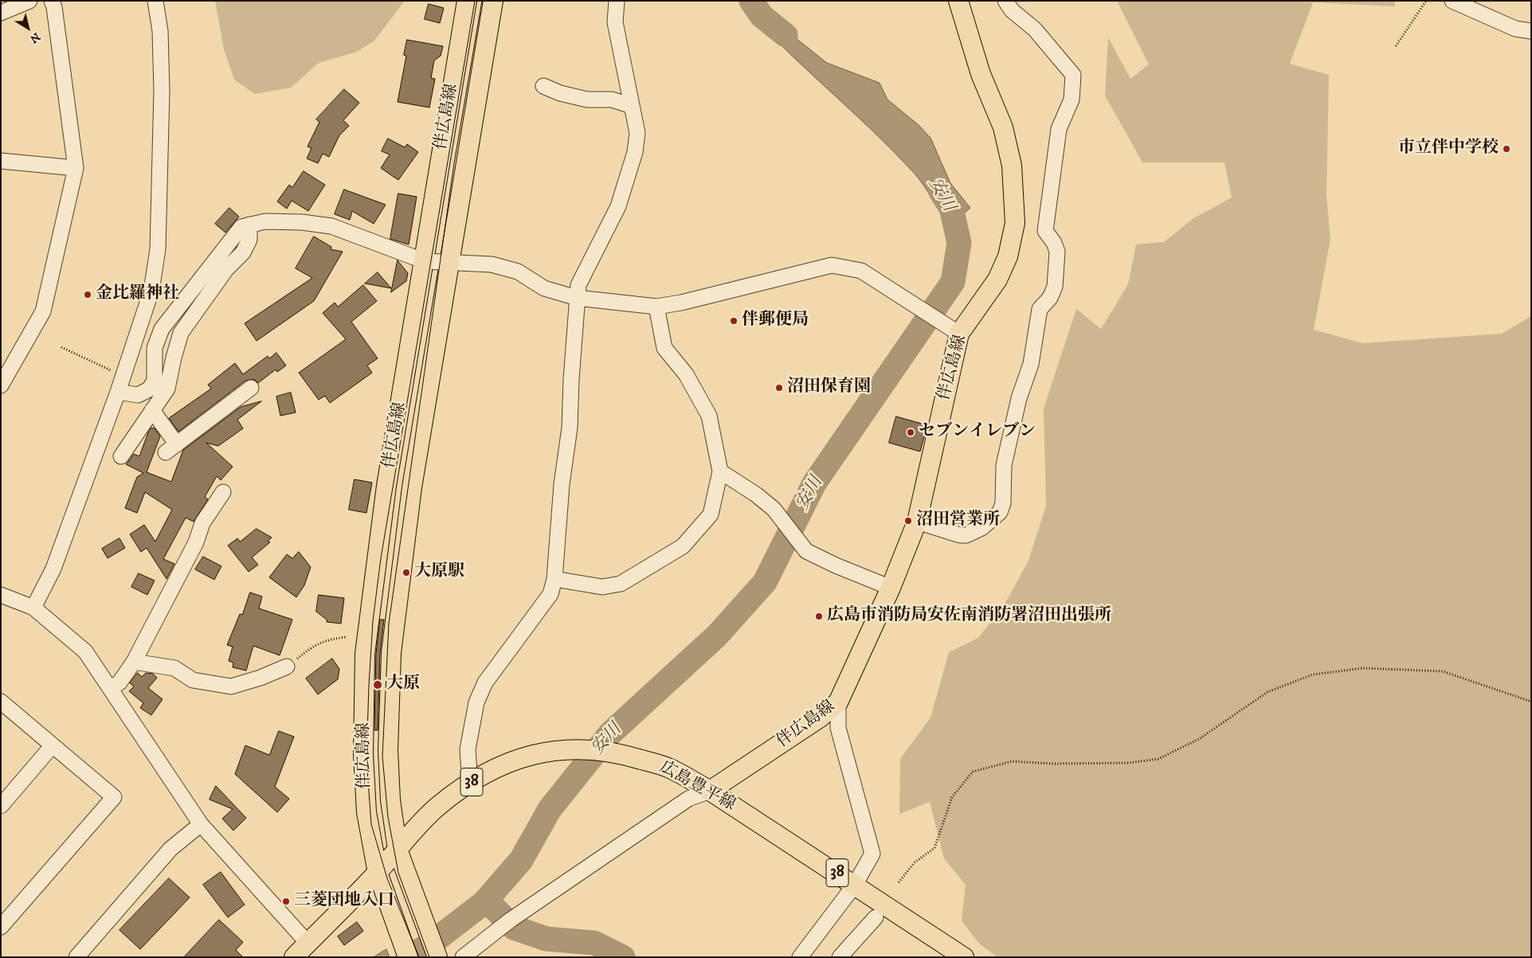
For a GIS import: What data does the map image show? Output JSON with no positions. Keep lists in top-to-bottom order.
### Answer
{
  "streets": {
    "main road": ["伴広島線", "38", "広島豊平線"]
  },
  "crossings": [
    ["伴広島線", "広島豊平線"]
  ],
  "water": ["安川"],
  "places": [
    "市立伴中学校",
    "金比羅神社",
    "伴郵便局",
    "沼田保育園",
    "セブンイレブン",
    "沼田営業所",
    "大原駅",
    "広島市消防局安佐南消防署沼田出張所",
    "大原",
    "三菱団地入口"
  ],
  "north": "bottom right"
}
